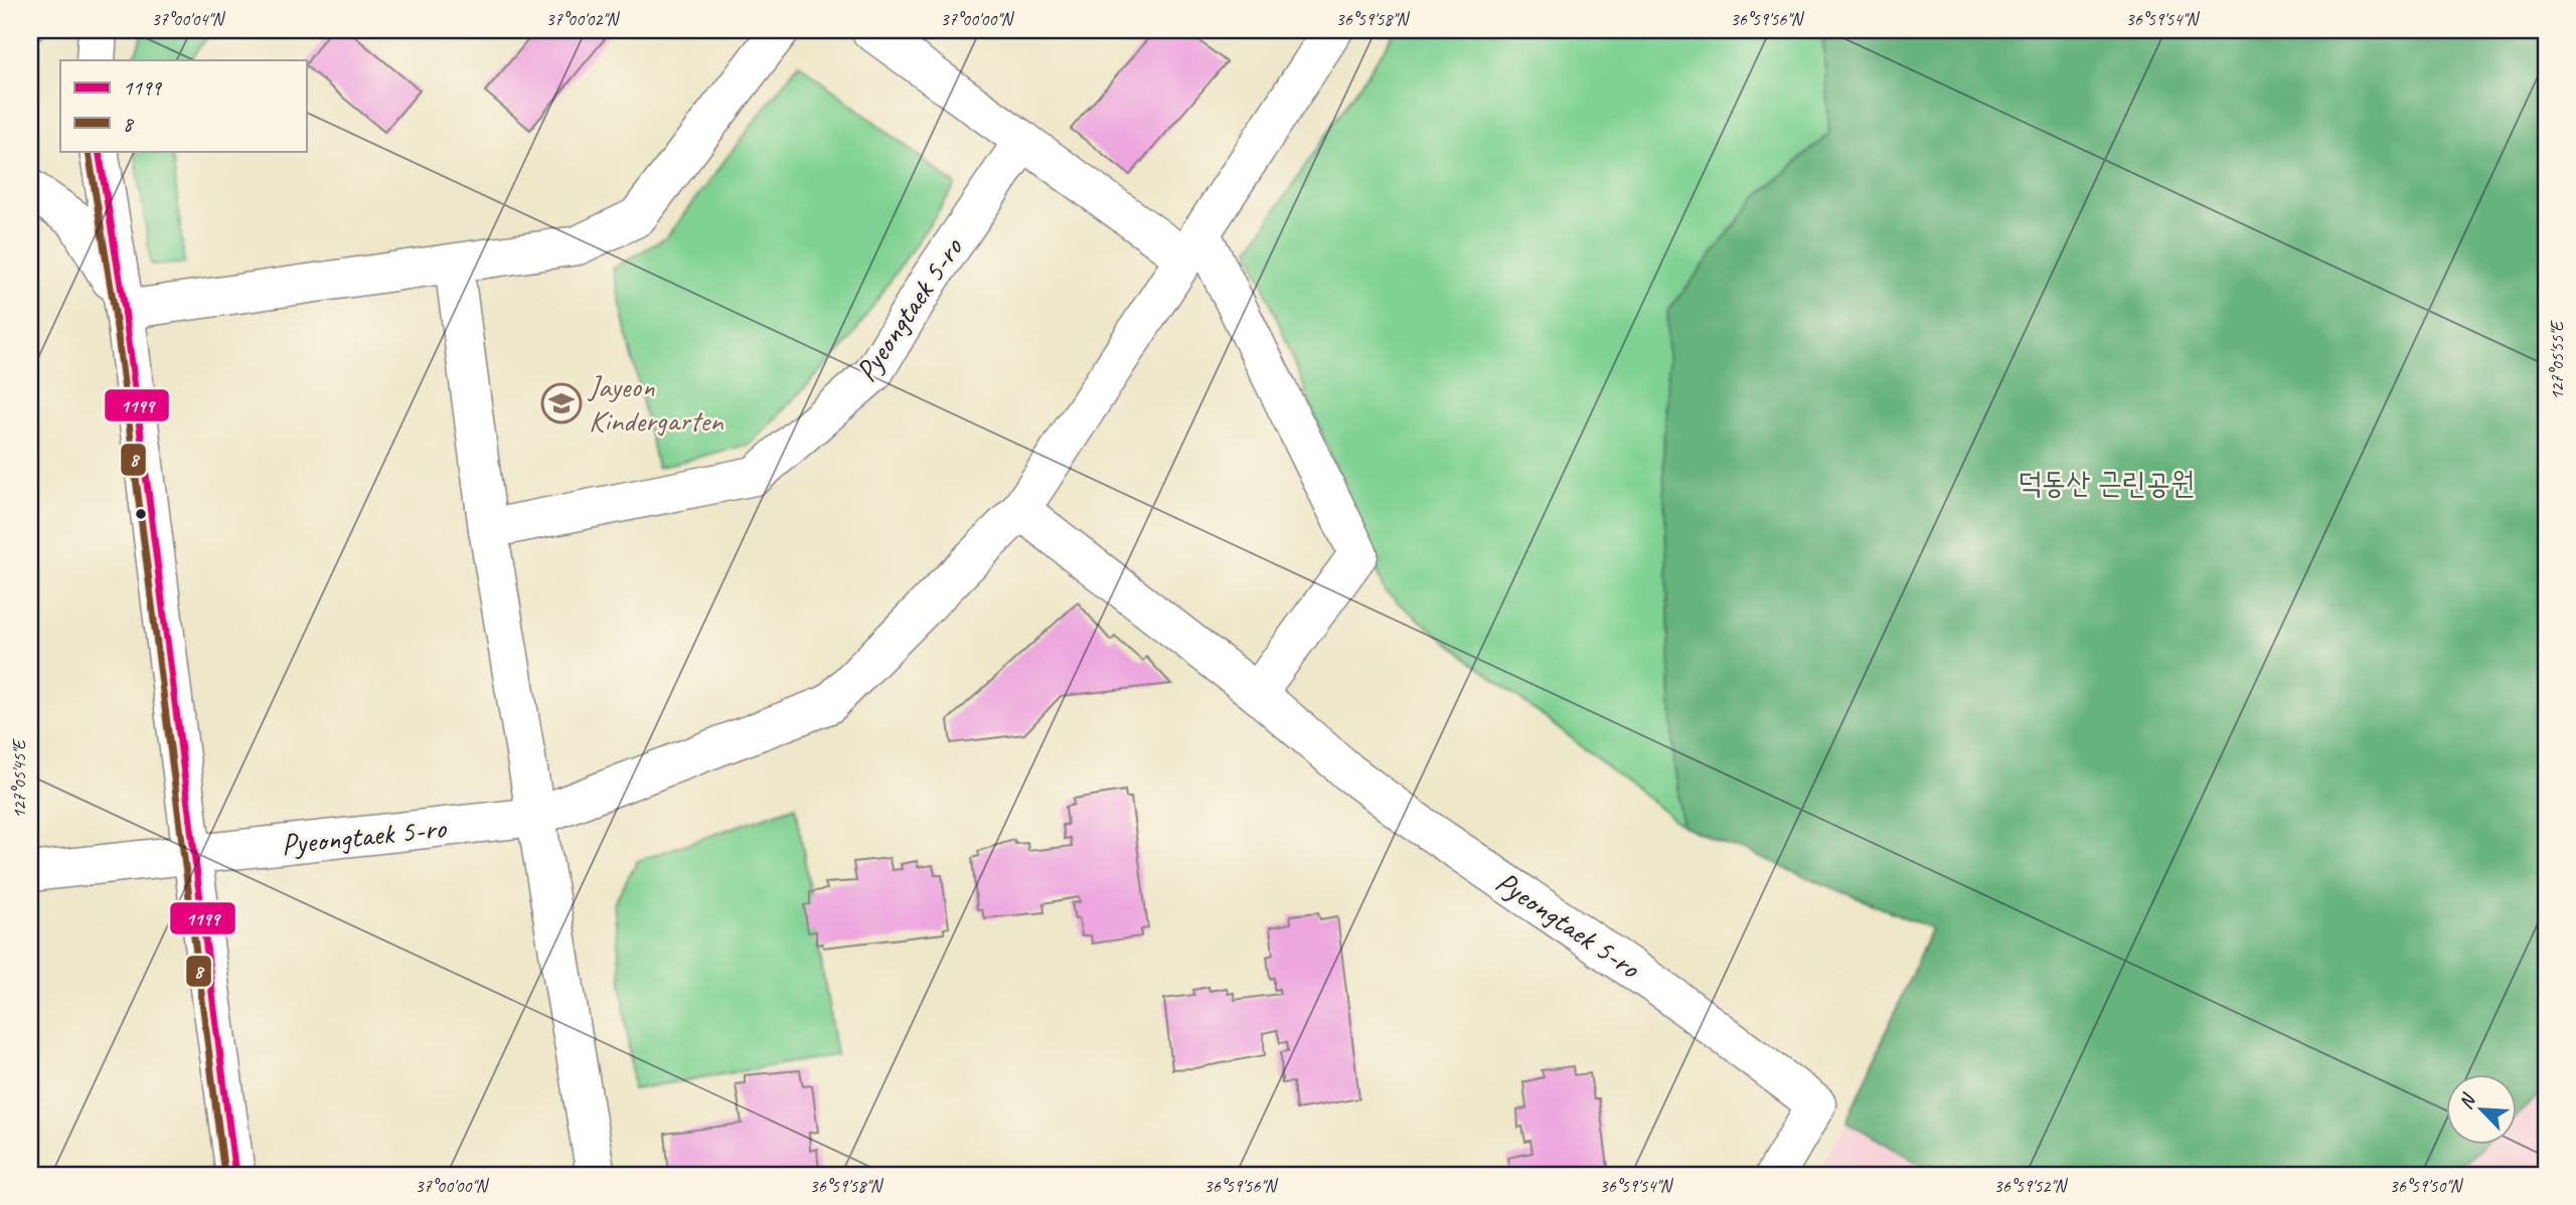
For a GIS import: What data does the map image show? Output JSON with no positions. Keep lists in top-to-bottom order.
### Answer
{
  "streets": {
    "street": ["Pyeongtaek 5-ro"]
  },
  "parks": ["덕동산 근린공원"],
  "places": {
    "school or university": ["Jayeon Kindergarten"]
  },
  "lines": ["transit line 1199", "transit line 8"],
  "legend": ["1199", "8"],
  "north": "top left",
  "coordinates": [
    "37°00'04\"N",
    "37°00'02\"N",
    "37°00'00\"N",
    "36°59'58\"N",
    "36°59'56\"N",
    "36°59'54\"N",
    "127°05'55\"E",
    "127°05'45\"E",
    "36°59'52\"N",
    "36°59'50\"N"
  ]
}
